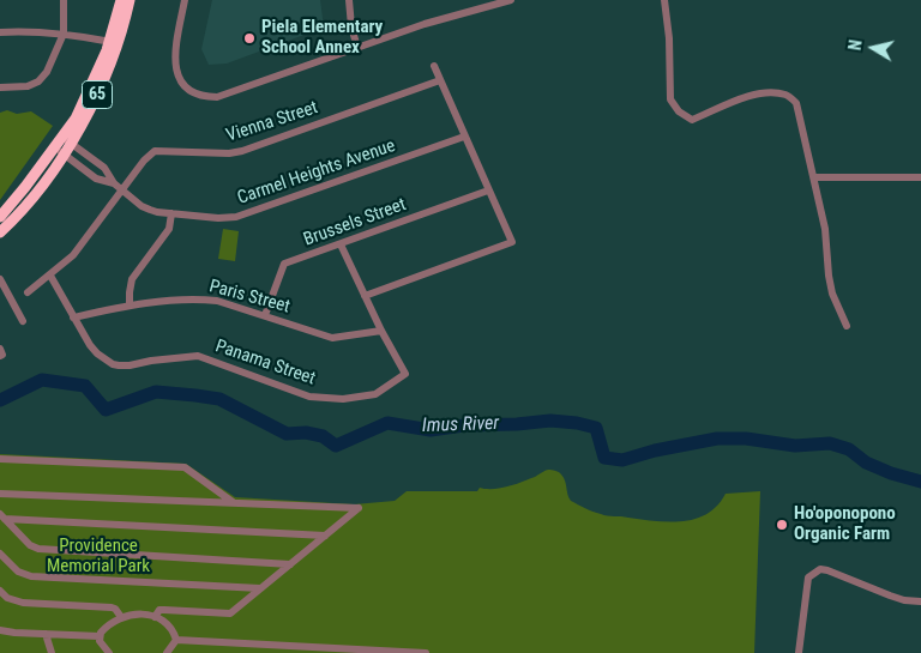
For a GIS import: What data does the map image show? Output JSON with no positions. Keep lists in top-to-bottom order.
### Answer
{
  "streets": {
    "highway": ["65"],
    "street": [
      "Vienna Street",
      "Carmel Heights Avenue",
      "Brussels Street",
      "Paris Street",
      "Panama Street"
    ]
  },
  "crossings": [
    ["65", "Carmel Heights Avenue"],
    ["Vienna Street", "Carmel Heights Avenue"],
    ["Vienna Street", "Panama Street"],
    ["Brussels Street", "Paris Street"],
    ["Paris Street", "Panama Street"]
  ],
  "water": ["Imus River"],
  "parks": ["Providence Memorial Park"],
  "places": ["Piela Elementary School Annex", "Ho'oponopono Organic Farm"],
  "north": "left"
}
